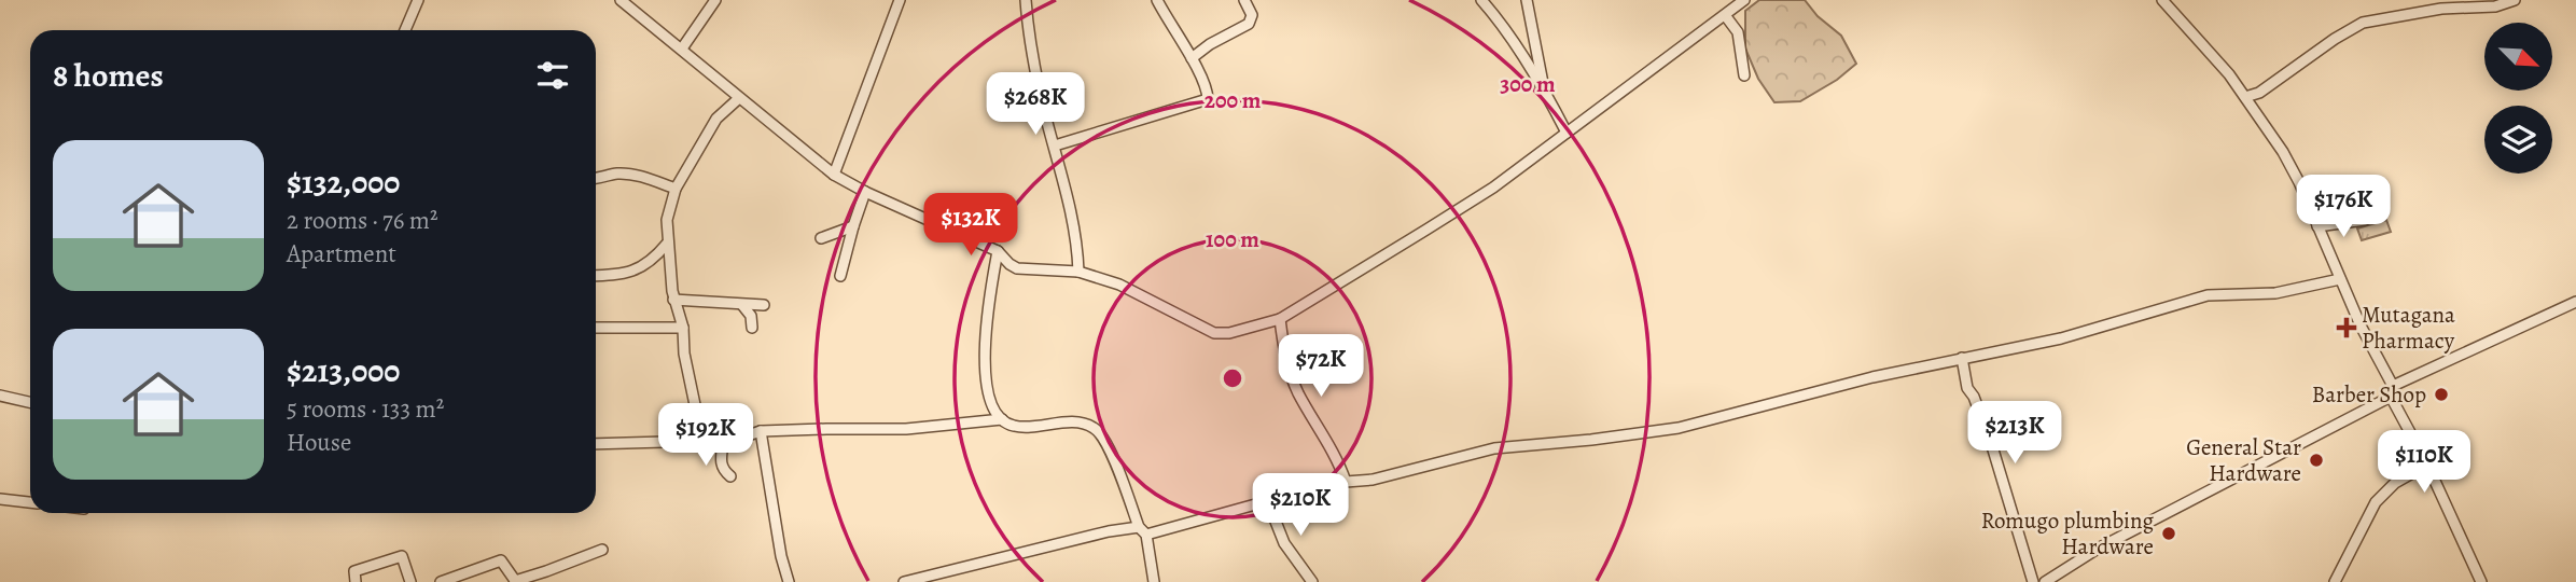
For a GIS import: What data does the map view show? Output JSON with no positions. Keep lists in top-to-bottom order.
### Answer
{
  "places": {
    "health": ["Mutagana Pharmacy"],
    "other": ["Barber Shop", "General Star Hardware", "Romugo plumbing Hardware"]
  },
  "north": "bottom right",
  "page": {
    "heading": "8 homes",
    "price": [
      "$268K",
      "$176K",
      "$132K",
      "$72K",
      "$213K",
      "$192K",
      "$110K",
      "$210K"
    ],
    "list": [
      {
        "name": "$132,000",
        "note": "2 rooms · 76 m² · Apartment"
      },
      {
        "name": "$213,000",
        "note": "5 rooms · 133 m² · House"
      }
    ]
  },
  "rings": ["300 m", "200 m", "100 m"]
}
